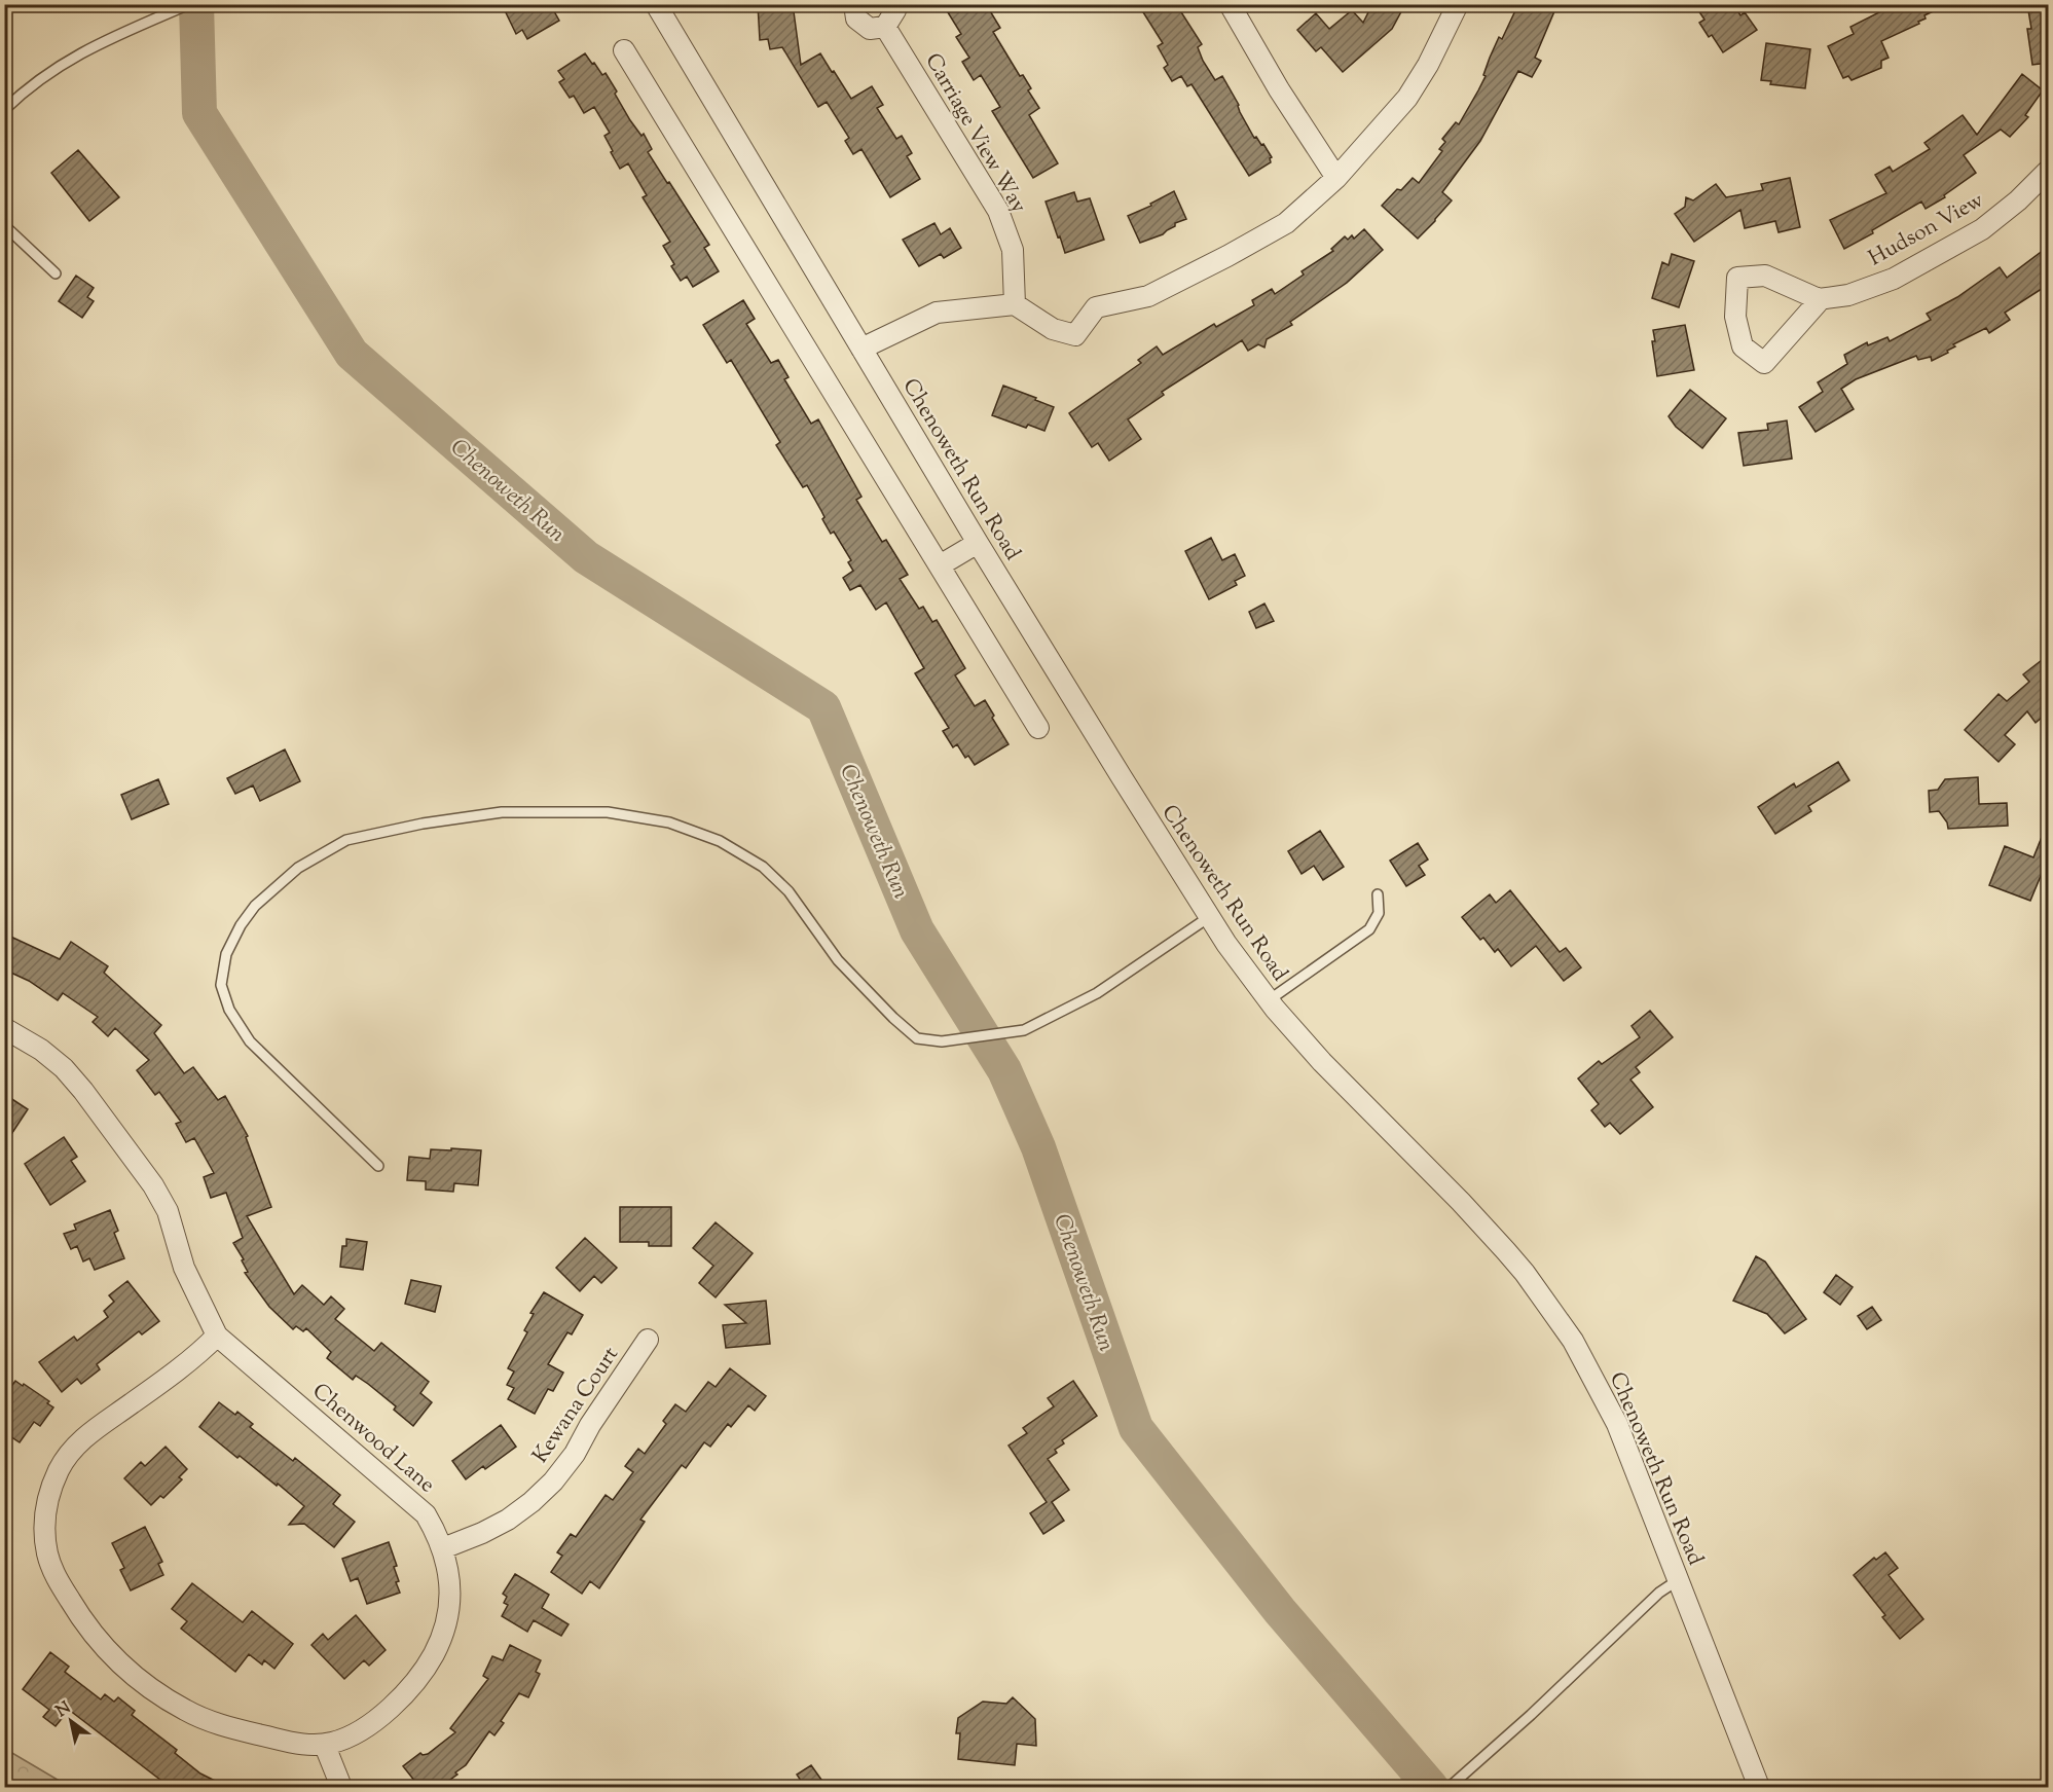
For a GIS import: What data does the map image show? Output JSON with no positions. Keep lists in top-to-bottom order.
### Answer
{
  "streets": {
    "street": [
      "Carriage View Way",
      "Hudson View",
      "Chenoweth Run Road",
      "Kewana Court",
      "Chenwood Lane"
    ]
  },
  "crossings": [
    ["Kewana Court", "Chenwood Lane"]
  ],
  "water": ["Chenoweth Run"],
  "north": "top left"
}
